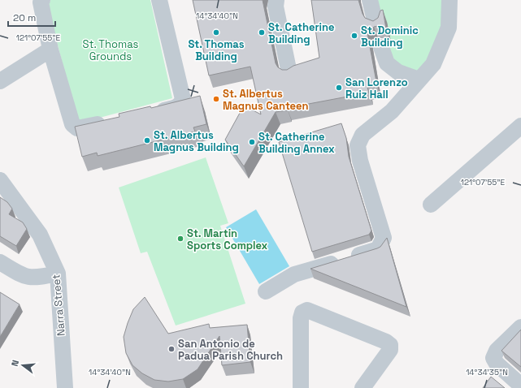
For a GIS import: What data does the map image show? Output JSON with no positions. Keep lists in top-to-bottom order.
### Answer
{
  "streets": {
    "street": ["Narra Street"]
  },
  "parks": ["St. Thomas Grounds"],
  "places": [
    "St. Thomas Building",
    "St. Catherine Building",
    "St. Dominic Building",
    "San Lorenzo Ruiz Hall",
    "St. Albertus Magnus Canteen",
    "St. Albertus Magnus Building",
    "St. Catherine Building Annex",
    "St. Martin Sports Complex",
    "San Antonio de Padua Parish Church"
  ],
  "scale_bar": "20 m",
  "north": "left",
  "coordinates": ["14°34'40\"N", "121°07'55\"E", "14°34'35\"N"]
}
